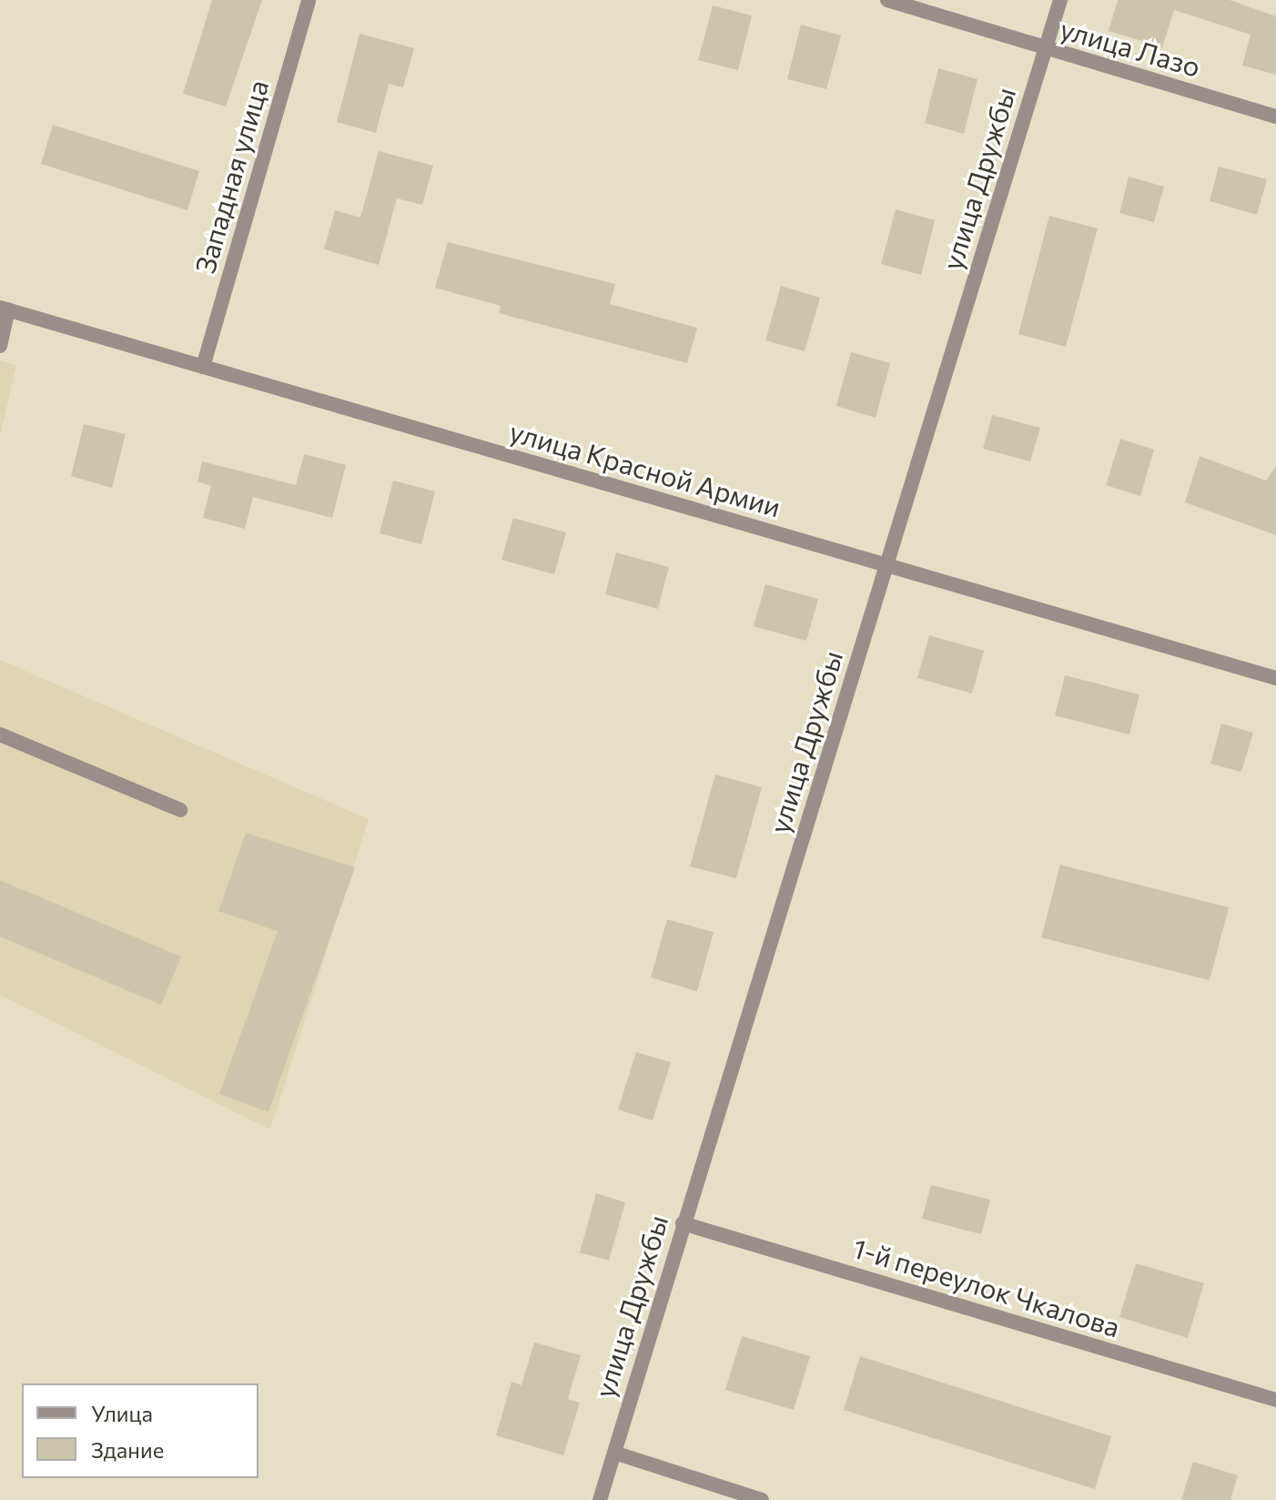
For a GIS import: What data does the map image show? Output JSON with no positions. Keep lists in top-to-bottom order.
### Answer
{
  "streets": {
    "street": [
      "улица Лазо",
      "Западная улица",
      "улица Дружбы",
      "улица Красной Армии",
      "1-й переулок Чкалова"
    ]
  },
  "crossings": [
    ["улица Лазо", "улица Дружбы"],
    ["Западная улица", "улица Красной Армии"],
    ["улица Дружбы", "улица Красной Армии"],
    ["улица Дружбы", "1-й переулок Чкалова"]
  ],
  "legend": ["Улица", "Здание"]
}
